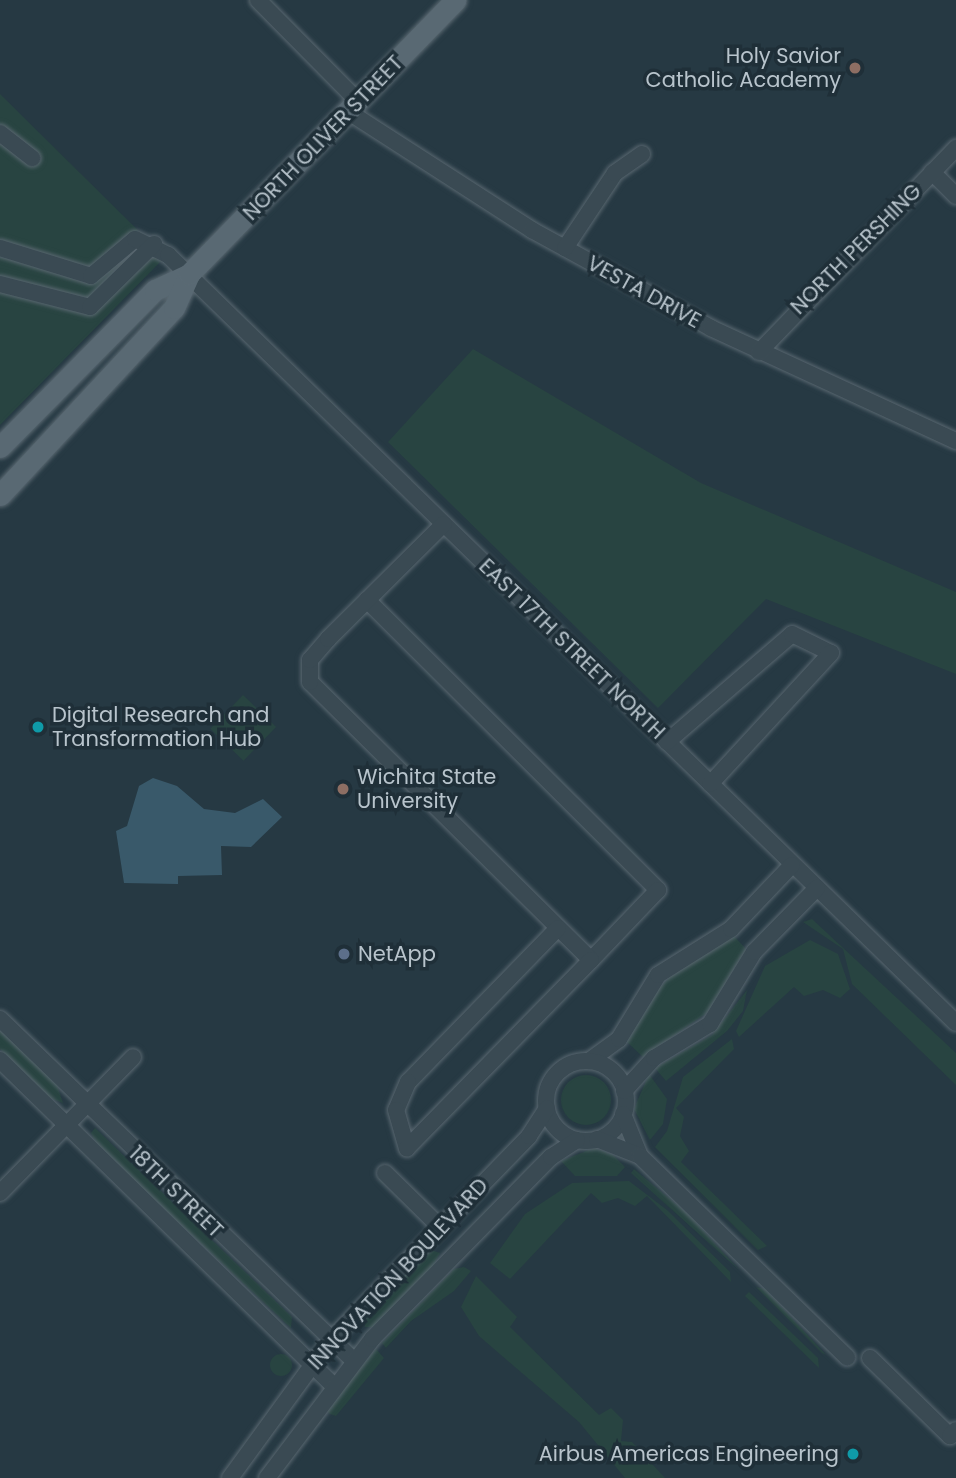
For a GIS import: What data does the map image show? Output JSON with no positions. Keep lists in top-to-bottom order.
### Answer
{
  "streets": {
    "main road": ["NORTH OLIVER STREET"],
    "street": [
      "NORTH PERSHING",
      "VESTA DRIVE",
      "EAST 17TH STREET NORTH",
      "18TH STREET",
      "INNOVATION BOULEVARD"
    ]
  },
  "crossings": [
    ["NORTH OLIVER STREET", "VESTA DRIVE"],
    ["NORTH OLIVER STREET", "EAST 17TH STREET NORTH"],
    ["NORTH PERSHING", "VESTA DRIVE"],
    ["EAST 17TH STREET NORTH", "INNOVATION BOULEVARD"],
    ["18TH STREET", "INNOVATION BOULEVARD"]
  ],
  "places": [
    "Holy Savior Catholic Academy",
    "Digital Research and Transformation Hub",
    "Wichita State University",
    "NetApp",
    "Airbus Americas Engineering"
  ]
}
